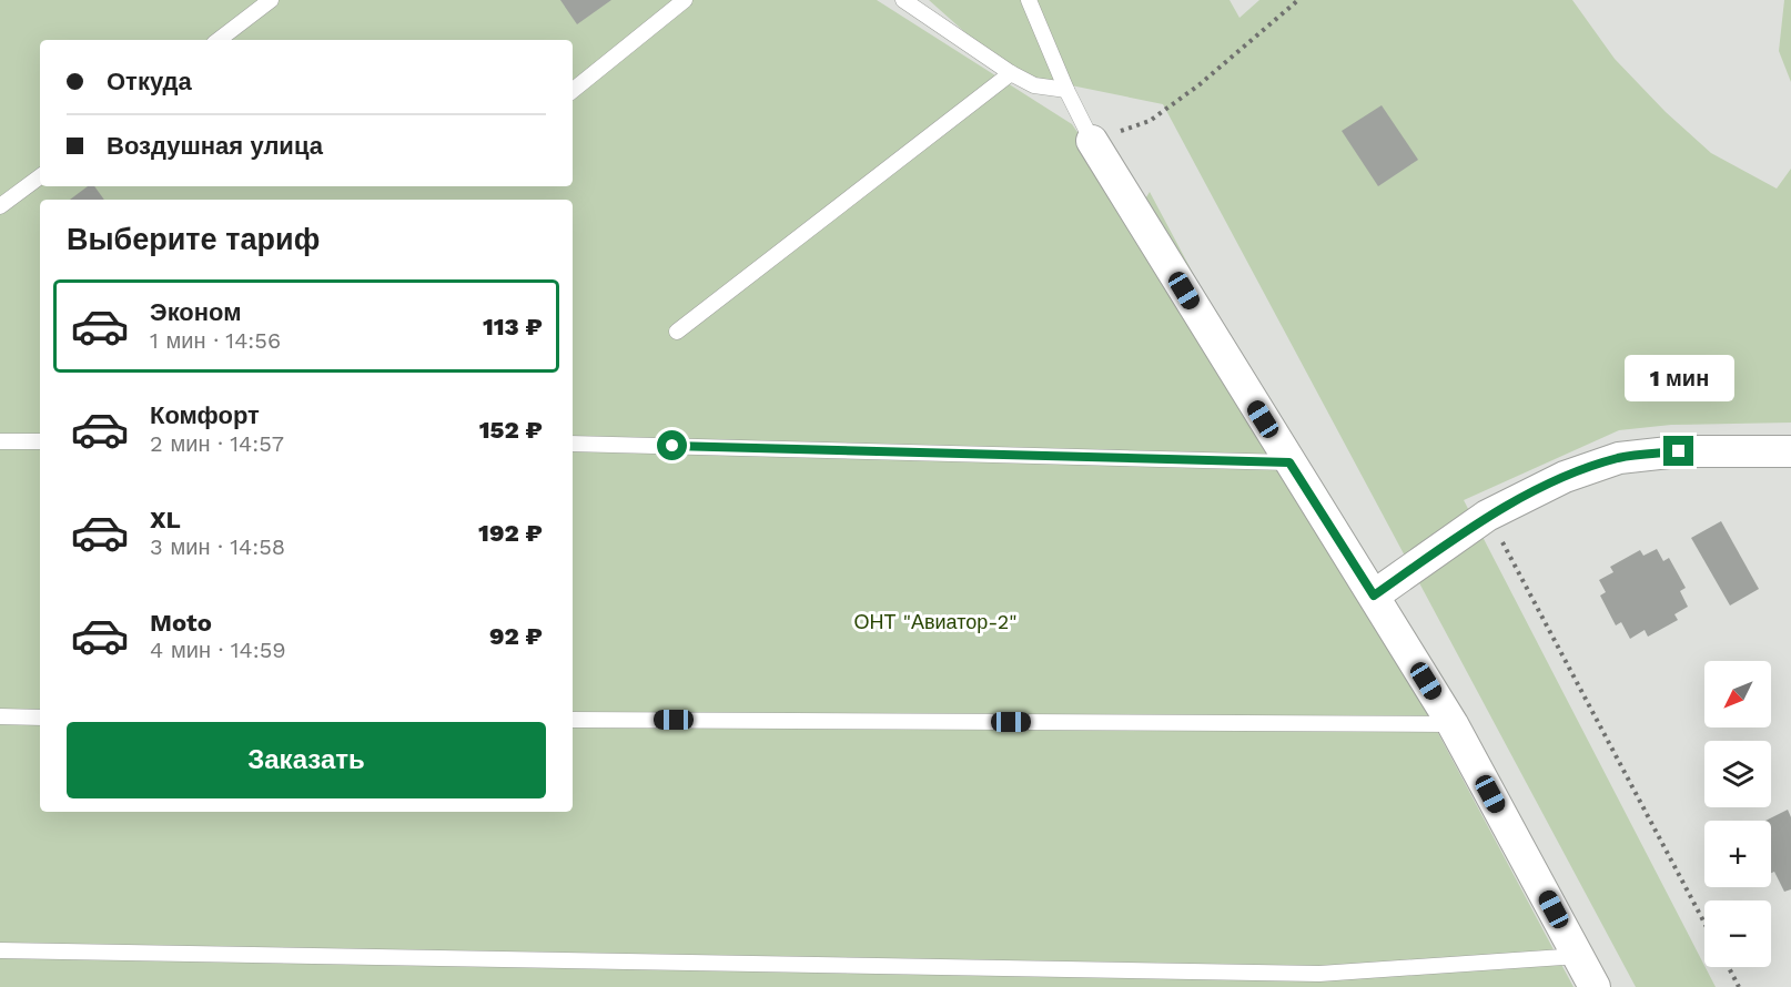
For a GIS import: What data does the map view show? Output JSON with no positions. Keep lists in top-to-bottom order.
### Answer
{
  "parks": ["ОНТ \"Авиатор-2\""],
  "north": "bottom left",
  "page": {
    "banner": ["Откуда", "Воздушная улица"],
    "heading": "Выберите тариф",
    "list": [
      {
        "name": "Эконом",
        "note": "1 мин · 14:56",
        "value": "113 ₽"
      },
      {
        "name": "Комфорт",
        "note": "2 мин · 14:57",
        "value": "152 ₽"
      },
      {
        "name": "XL",
        "note": "3 мин · 14:58",
        "value": "192 ₽"
      },
      {
        "name": "Moto",
        "note": "4 мин · 14:59",
        "value": "92 ₽"
      }
    ],
    "bubble": "1 мин",
    "map_buttons": ["+", "−"],
    "buttons": "Заказать"
  }
}
